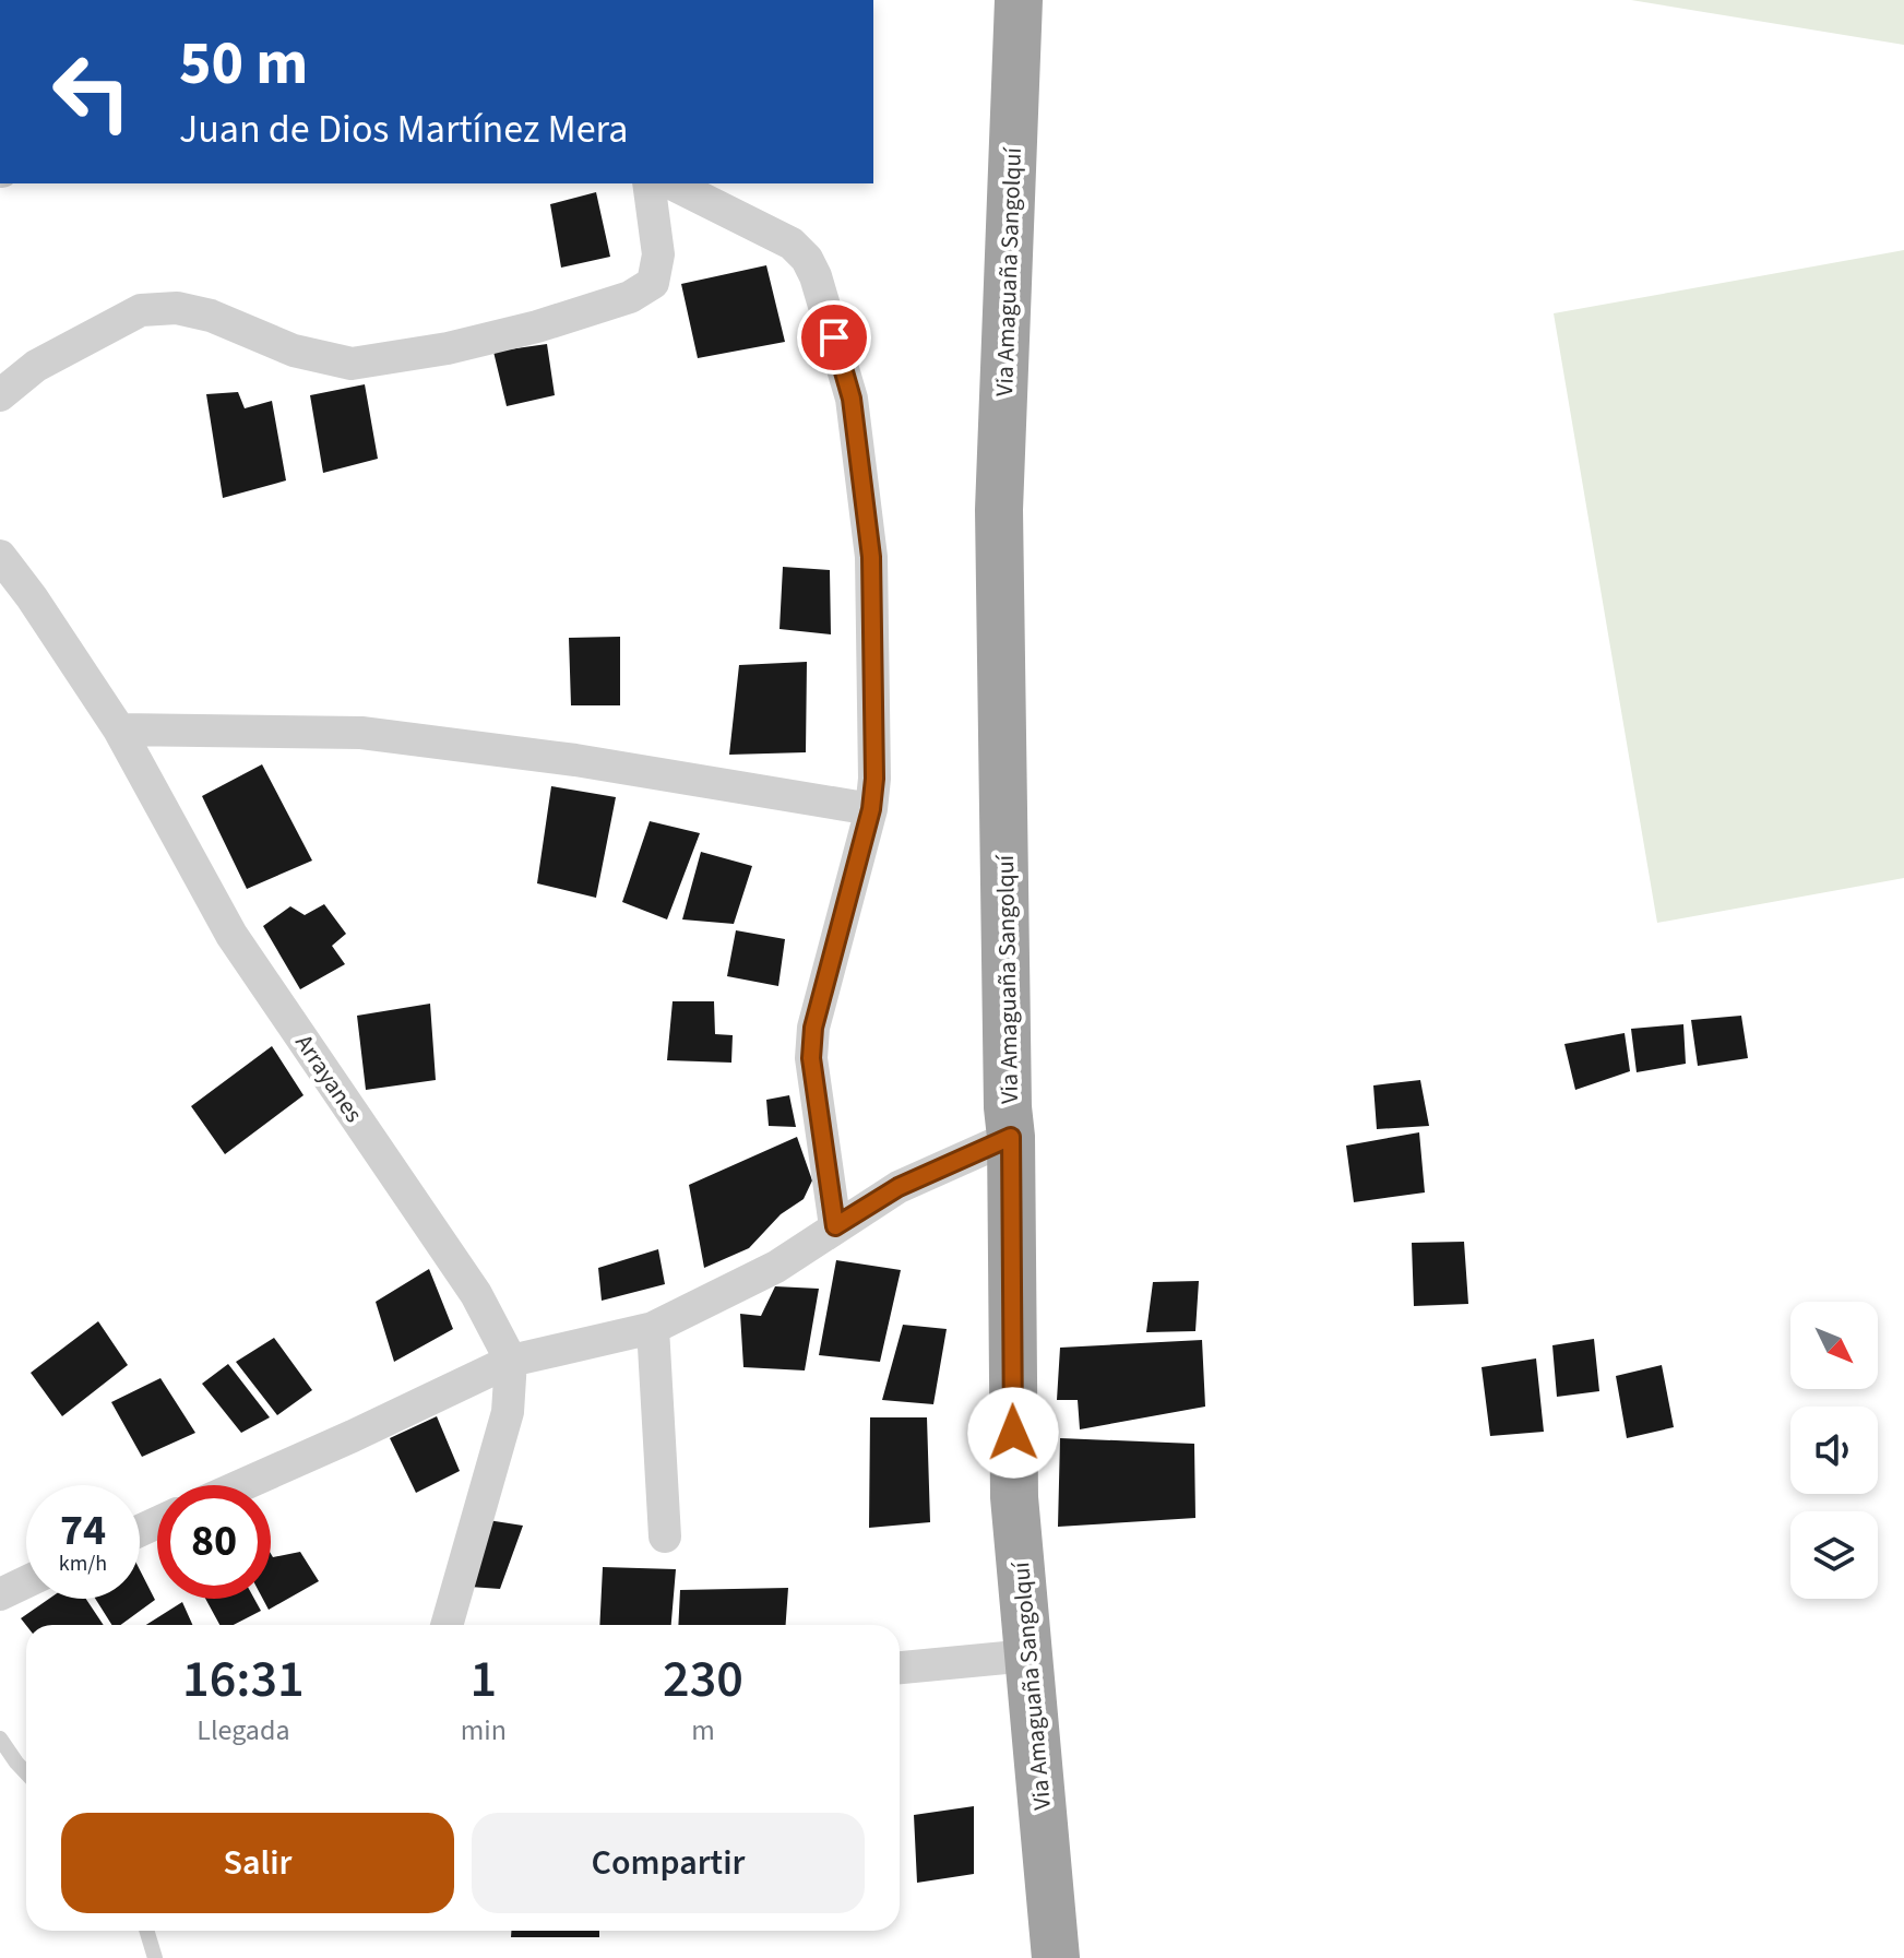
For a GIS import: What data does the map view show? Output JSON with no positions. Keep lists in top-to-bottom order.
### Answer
{
  "streets": {
    "highway": ["Via Amaguaña Sangolquí"],
    "street": ["Arrayanes"]
  },
  "north": "bottom right",
  "page": {
    "turn": ["50 m", "Juan de Dios Martínez Mera"],
    "speed": "74 km/h",
    "limit": "80",
    "eta": [
      "16:31",
      "Llegada",
      "1",
      "min",
      "230",
      "m"
    ],
    "buttons": ["Salir", "Compartir"]
  }
}
